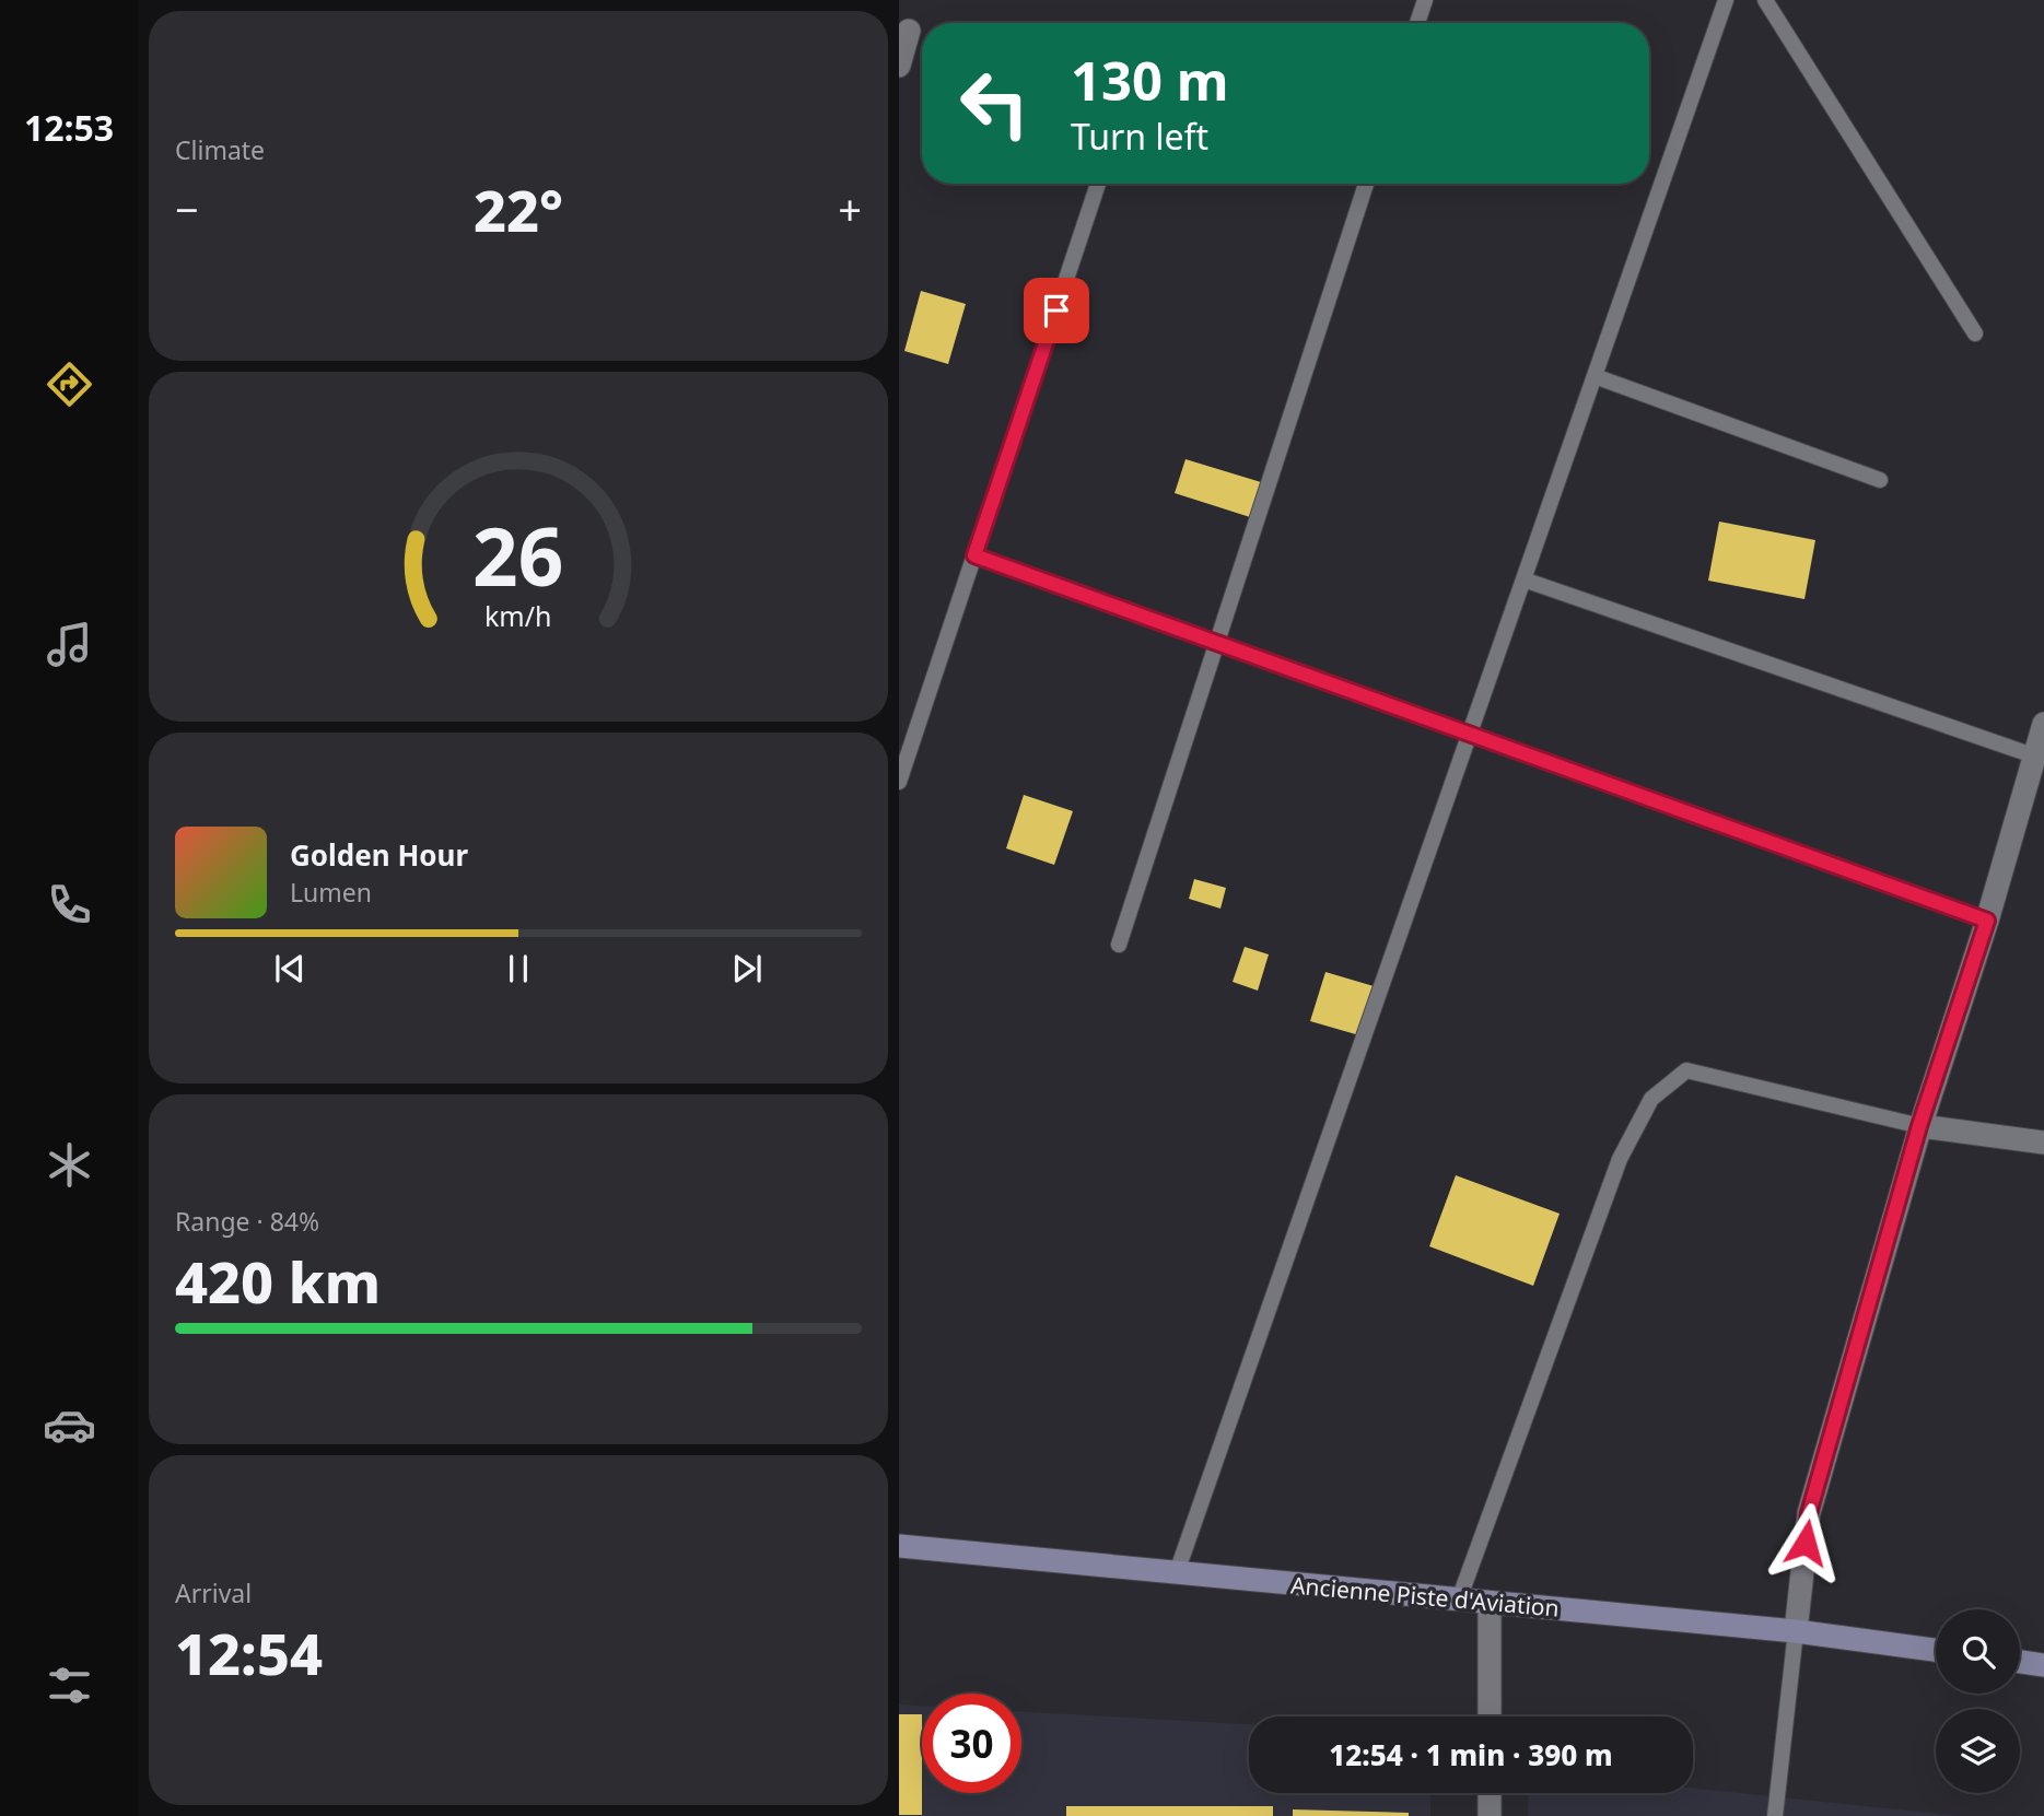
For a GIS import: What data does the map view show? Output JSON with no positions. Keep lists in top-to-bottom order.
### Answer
{
  "streets": {
    "street": ["Ancienne Piste d'Aviation"]
  },
  "page": {
    "tabs": "12:53",
    "tile": [
      "Climate",
      ["Range · 84%", "420 km"],
      ["Arrival", "12:54"]
    ],
    "turn": ["130 m", "Turn left"],
    "heat": ["−", "22°", "+"],
    "song": ["Golden Hour", "Lumen"],
    "limit": "30",
    "trip": "12:54 · 1 min · 390 m",
    "gauge": ["26", "km/h"]
  }
}
